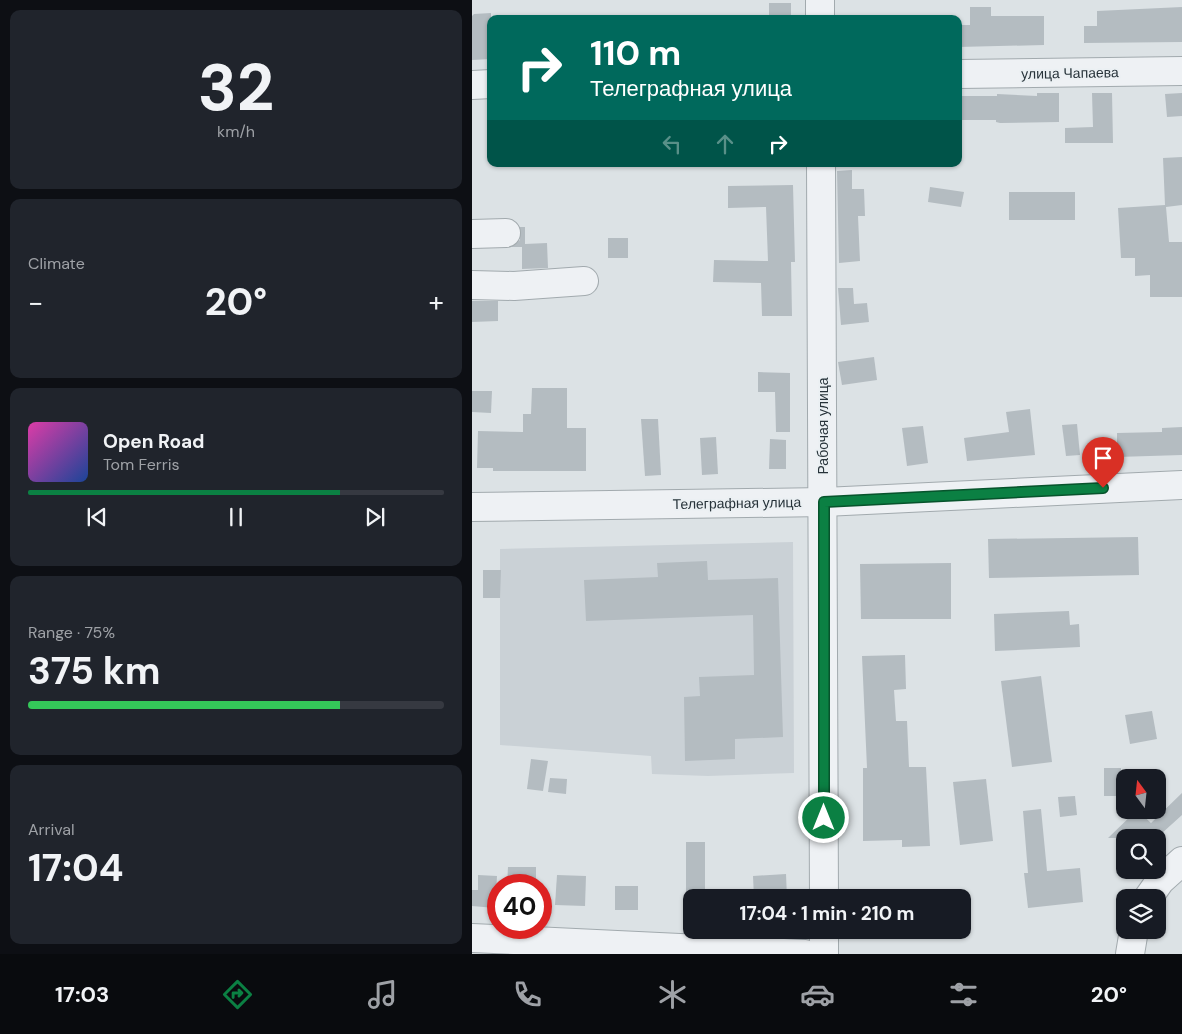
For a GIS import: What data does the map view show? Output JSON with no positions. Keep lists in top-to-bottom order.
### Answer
{
  "streets": {
    "street": ["улица Чапаева", "Рабочая улица", "Телеграфная улица"]
  },
  "crossings": [
    ["Рабочая улица", "Телеграфная улица"]
  ],
  "north": "top",
  "page": {
    "tile": [
      ["32", "km/h"],
      "Climate",
      ["Range · 75%", "375 km"],
      ["Arrival", "17:04"]
    ],
    "turn": ["110 m", "Телеграфная улица"],
    "heat": ["−", "20°", "+"],
    "song": ["Open Road", "Tom Ferris"],
    "limit": "40",
    "trip": "17:04 · 1 min · 210 m",
    "tabs": ["17:03", "20°"]
  }
}
